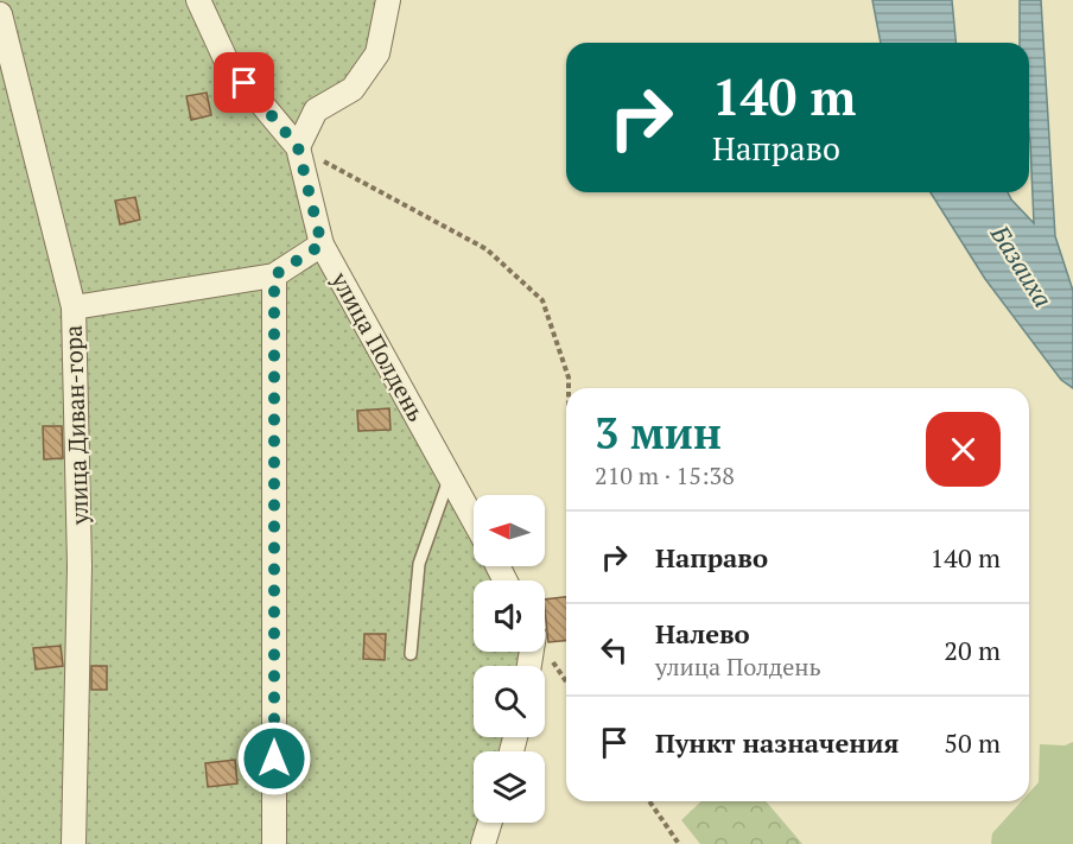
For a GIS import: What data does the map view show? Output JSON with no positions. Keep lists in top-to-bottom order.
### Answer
{
  "streets": {
    "street": ["улица Полдень", "улица Диван-гора"]
  },
  "water": ["Базаиха"],
  "north": "left",
  "page": {
    "turn": ["140 m", "Направо"],
    "heading": ["3 мин", "210 m · 15:38"],
    "list": [
      {
        "name": "Направо",
        "value": "140 m"
      },
      {
        "name": "Налево",
        "note": "улица Полдень",
        "value": "20 m"
      },
      {
        "name": "Пункт назначения",
        "value": "50 m"
      }
    ]
  }
}
